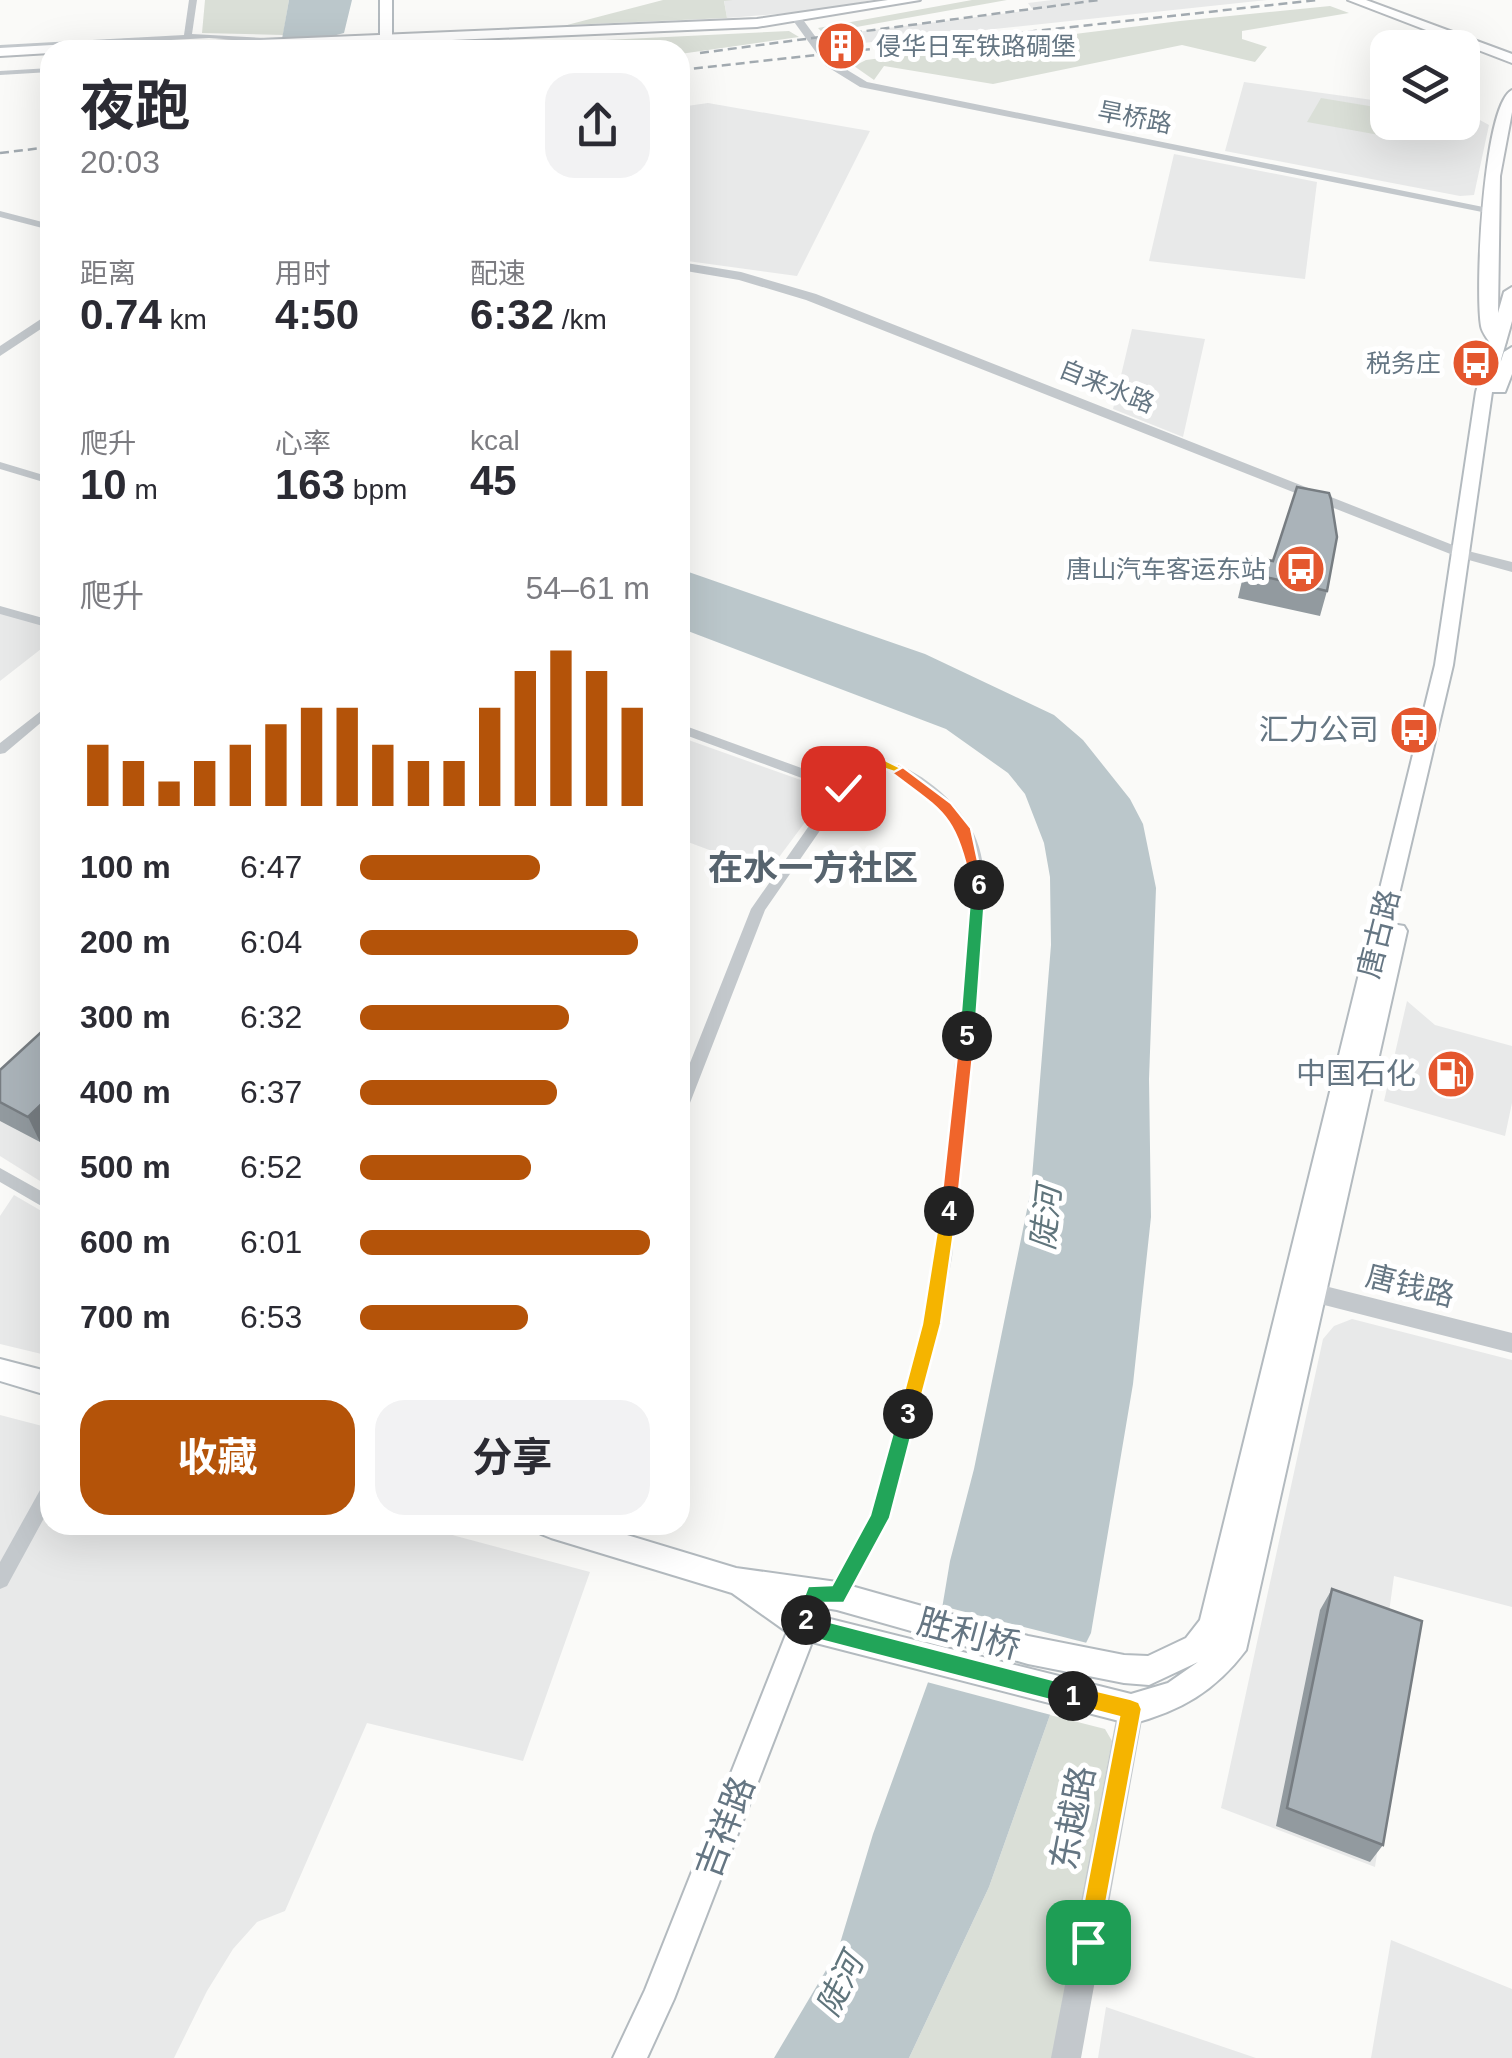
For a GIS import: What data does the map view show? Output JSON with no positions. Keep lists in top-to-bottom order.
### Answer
{
  "streets": {
    "main road": ["唐古路", "胜利桥", "吉祥路"],
    "street": [
      "旱桥路",
      "自来水路",
      "唐钱路",
      "东越路"
    ]
  },
  "crossings": [
    ["自来水路", "唐古路"],
    ["唐古路", "唐钱路"],
    ["唐古路", "胜利桥"],
    ["唐古路", "东越路"],
    ["胜利桥", "东越路"],
    ["胜利桥", "吉祥路"]
  ],
  "districts": ["在水一方社区"],
  "water": ["陡河"],
  "places": {
    "building": ["侵华日军铁路碉堡"],
    "bus stop": ["税务庄", "唐山汽车客运东站", "汇力公司"],
    "fuel station": ["中国石化"]
  },
  "page": {
    "heading": ["夜跑", "20:03"],
    "stats": [
      ["距离", "0.74 km"],
      ["用时", "4:50"],
      ["配速", "6:32 /km"],
      ["爬升", "10 m"],
      ["心率", "163 bpm"],
      ["kcal", "45"]
    ],
    "chart": ["爬升", "54–61 m"],
    "list": [
      {
        "name": "100 m",
        "note": "6:47"
      },
      {
        "name": "200 m",
        "note": "6:04"
      },
      {
        "name": "300 m",
        "note": "6:32"
      },
      {
        "name": "400 m",
        "note": "6:37"
      },
      {
        "name": "500 m",
        "note": "6:52"
      },
      {
        "name": "600 m",
        "note": "6:01"
      },
      {
        "name": "700 m",
        "note": "6:53"
      }
    ],
    "pins": [
      "6",
      "5",
      "4",
      "3",
      "2",
      "1"
    ],
    "buttons": ["收藏", "分享"]
  }
}
